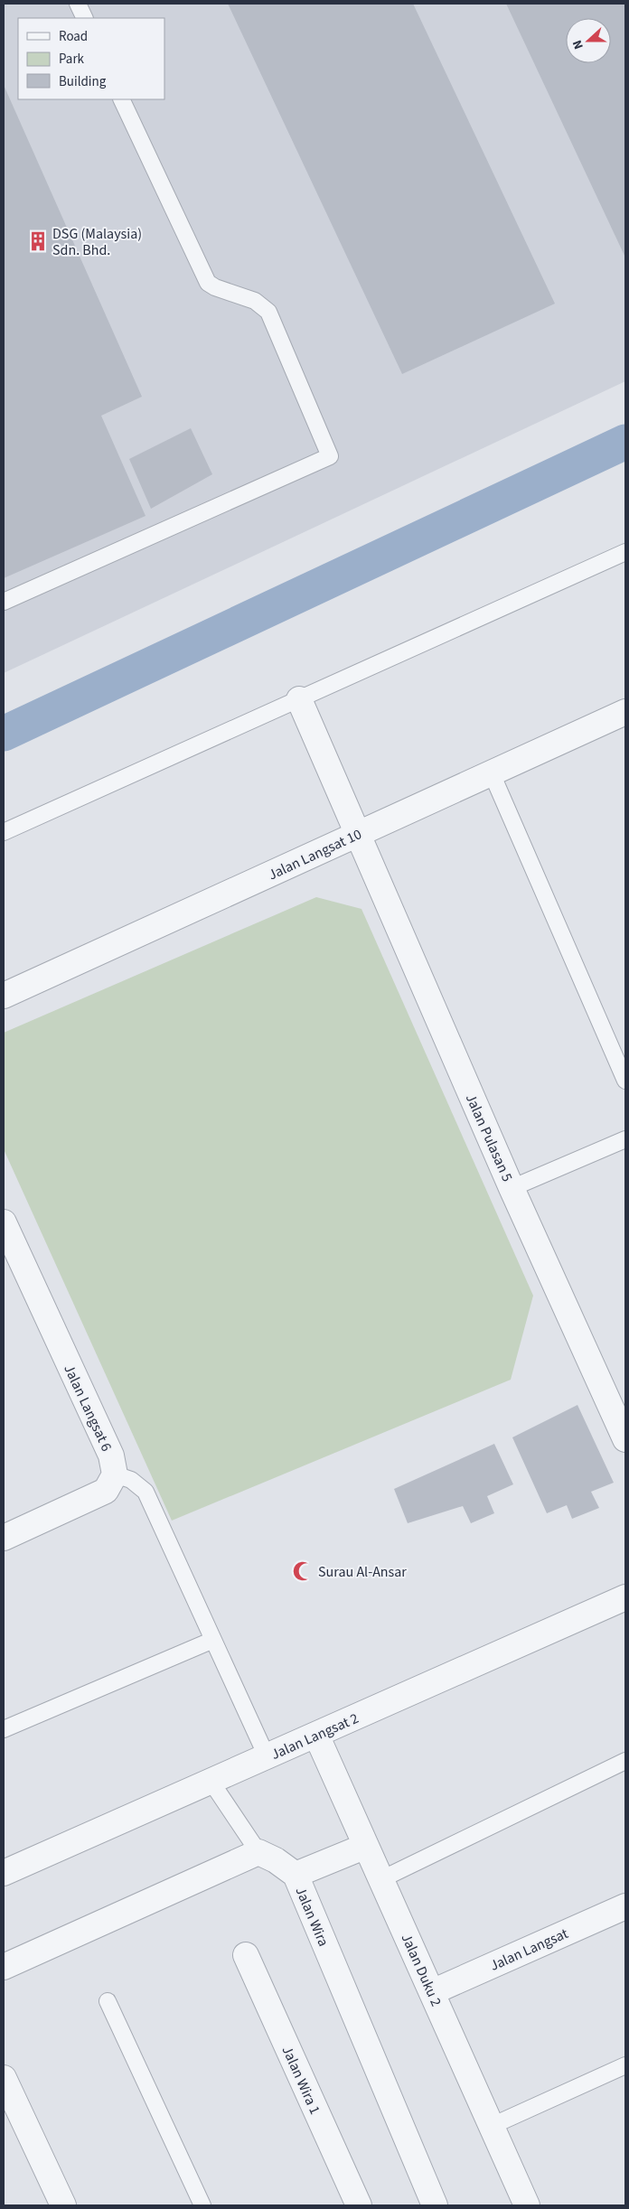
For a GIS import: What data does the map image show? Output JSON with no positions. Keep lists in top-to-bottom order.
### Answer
{
  "streets": {
    "street": [
      "Jalan Langsat 10",
      "Jalan Pulasan 5",
      "Jalan Langsat 6",
      "Jalan Langsat 2",
      "Jalan Wira",
      "Jalan Langsat",
      "Jalan Duku 2",
      "Jalan Wira 1"
    ]
  },
  "crossings": [
    ["Jalan Langsat 10", "Jalan Pulasan 5"],
    ["Jalan Langsat 2", "Jalan Duku 2"],
    ["Jalan Langsat", "Jalan Duku 2"]
  ],
  "places": {
    "building": ["DSG (Malaysia) Sdn. Bhd."],
    "mosque": ["Surau Al-Ansar"]
  },
  "legend": ["Road", "Park", "Building"],
  "north": "left"
}
